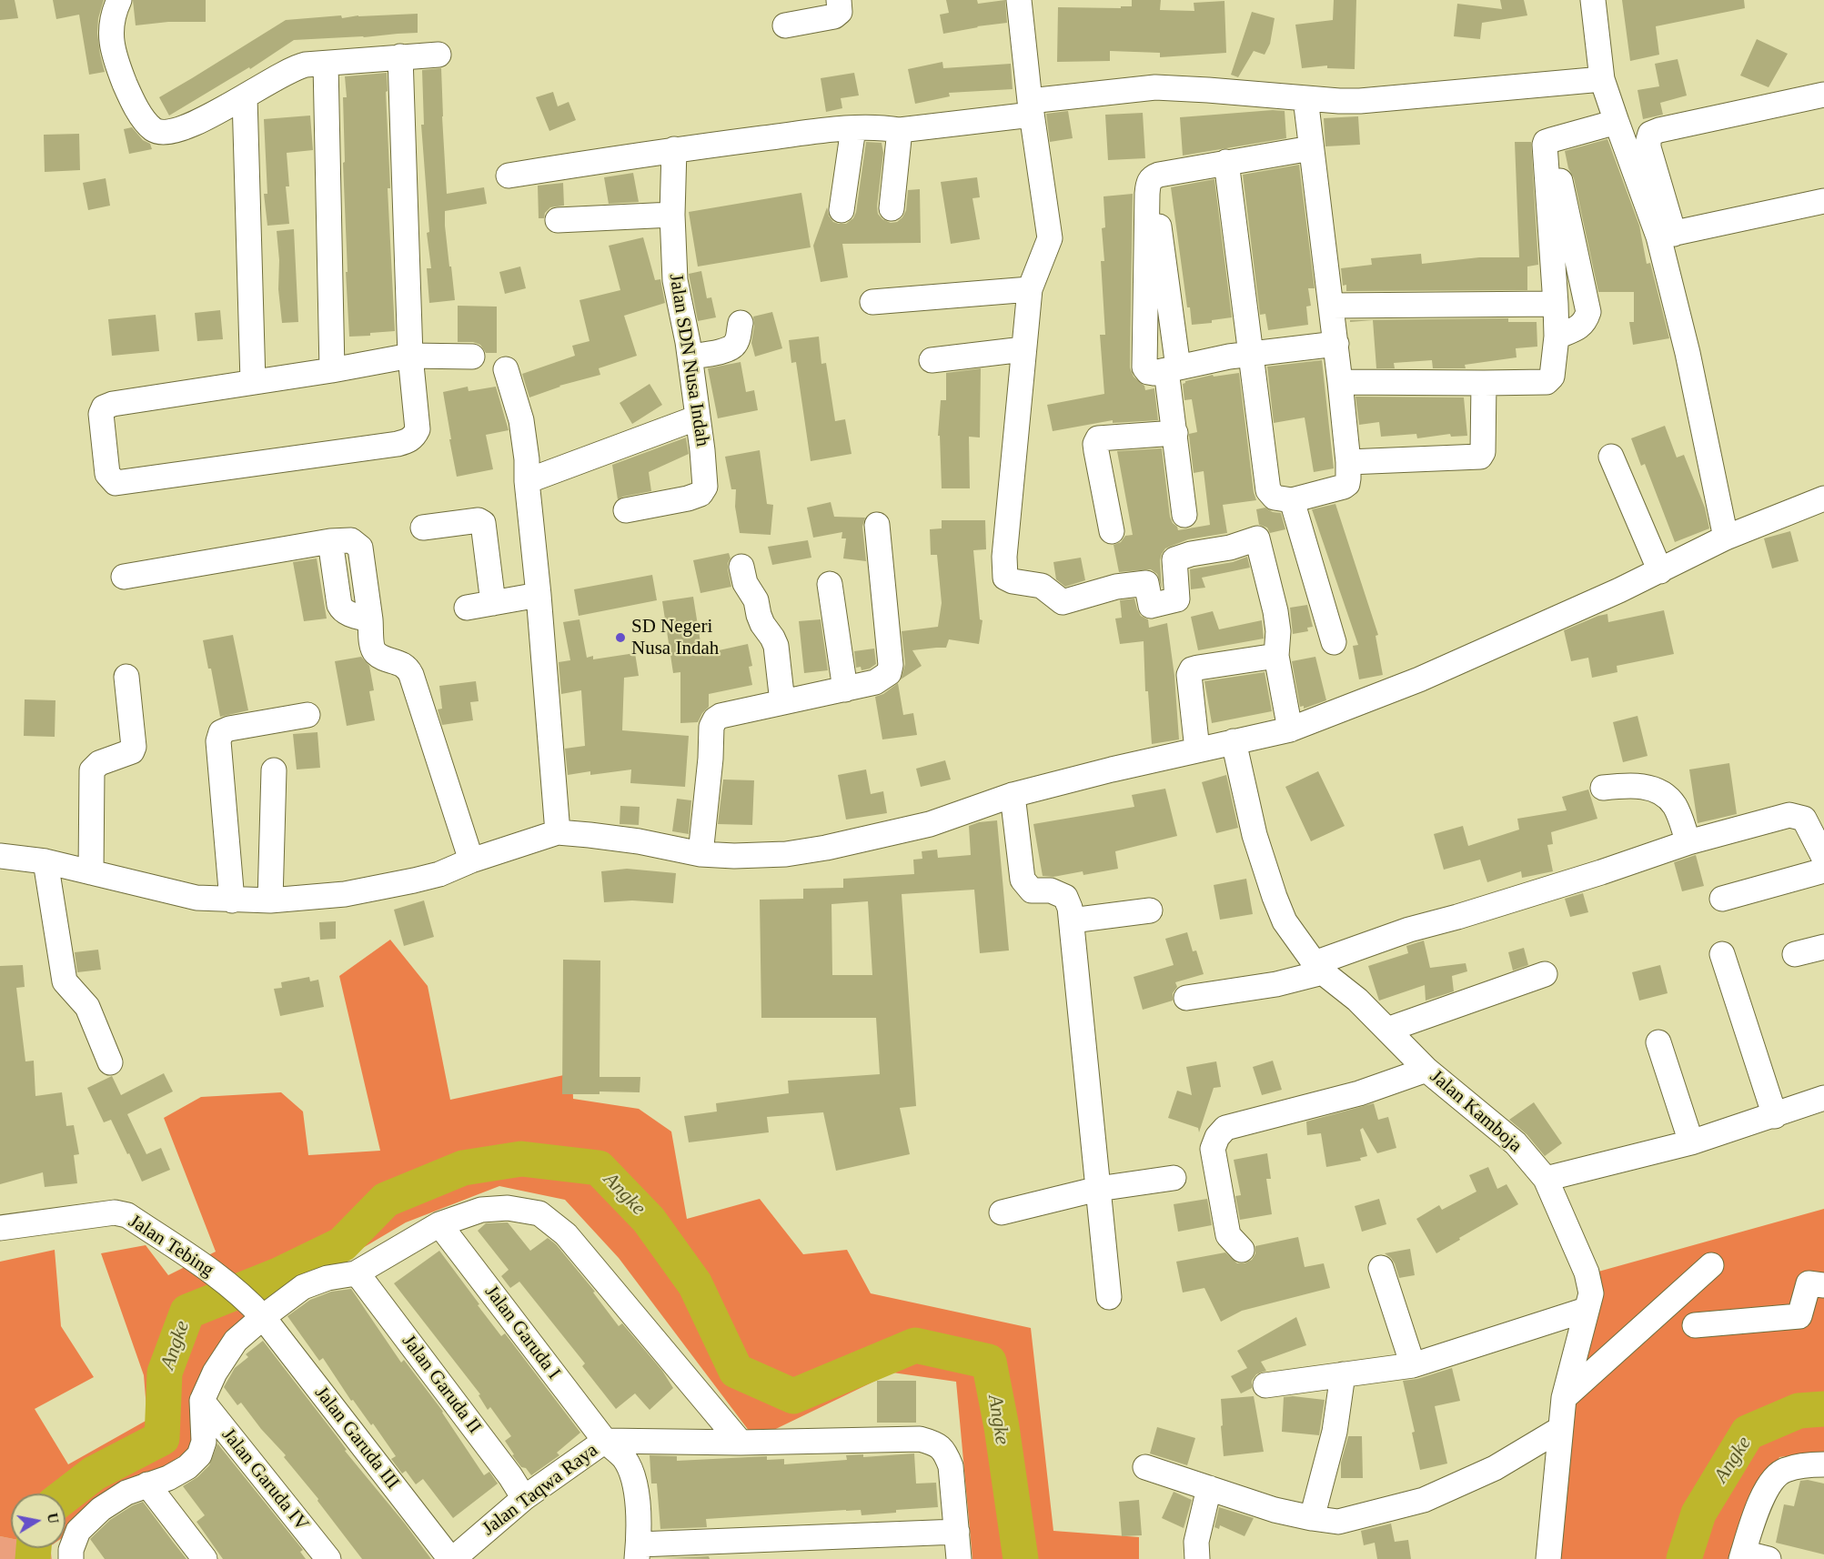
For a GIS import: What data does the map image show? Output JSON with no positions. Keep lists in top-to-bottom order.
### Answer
{
  "streets": {
    "street": [
      "Jalan SDN Nusa Indah",
      "Jalan Kamboja",
      "Jalan Tebing",
      "Jalan Garuda I",
      "Jalan Garuda II",
      "Jalan Garuda III",
      "Jalan Garuda IV",
      "Jalan Taqwa Raya"
    ]
  },
  "crossings": [
    ["Jalan Tebing", "Jalan Garuda III"],
    ["Jalan Garuda I", "Jalan Taqwa Raya"],
    ["Jalan Garuda II", "Jalan Taqwa Raya"],
    ["Jalan Garuda III", "Jalan Taqwa Raya"]
  ],
  "water": ["Angke"],
  "places": ["SD Negeri Nusa Indah"],
  "north": "right"
}
